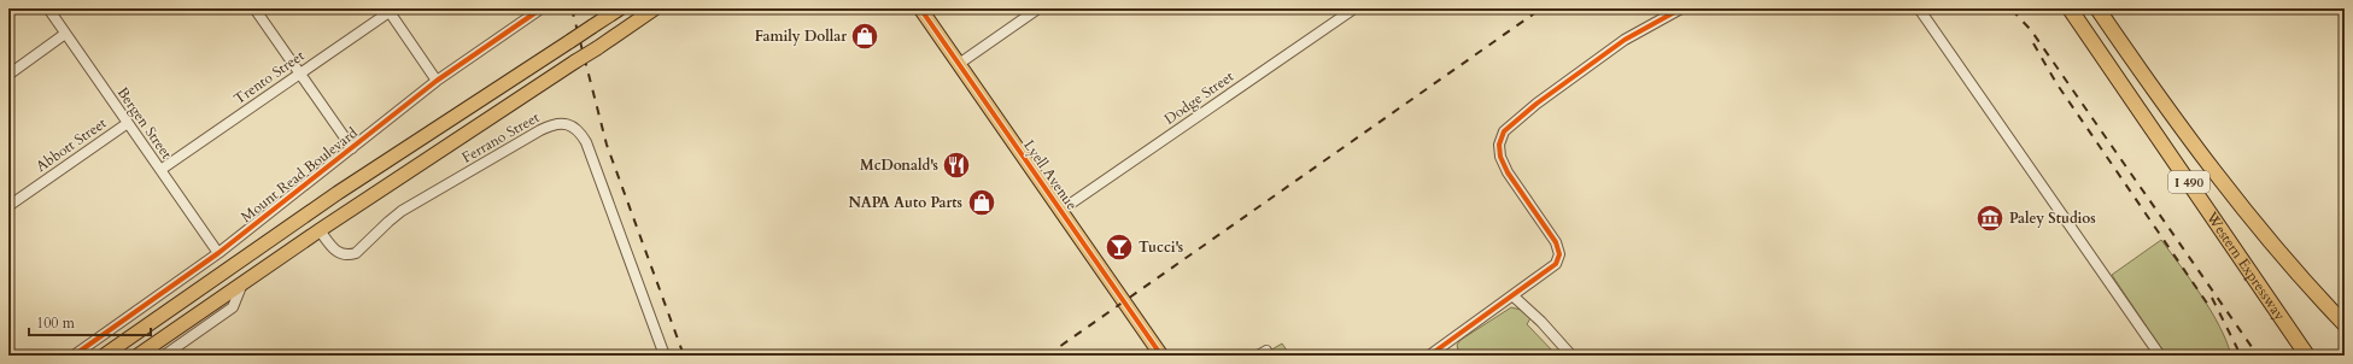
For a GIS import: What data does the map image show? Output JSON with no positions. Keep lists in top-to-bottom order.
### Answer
{
  "streets": {
    "highway": ["I 490", "Western Expressway"],
    "main road": ["Lyell Avenue"],
    "street": [
      "Trento Street",
      "Dodge Street",
      "Bergen Street",
      "Ferrano Street",
      "Abbott Street",
      "Mount Read Boulevard"
    ]
  },
  "crossings": [
    ["Trento Street", "Bergen Street"],
    ["Dodge Street", "Lyell Avenue"],
    ["Bergen Street", "Abbott Street"],
    ["Bergen Street", "Mount Read Boulevard"]
  ],
  "places": {
    "shop": ["Family Dollar", "NAPA Auto Parts"],
    "restaurant": ["McDonald's"],
    "museum": ["Paley Studios"],
    "bar": ["Tucci's"]
  },
  "scale_bar": "100 m"
}
